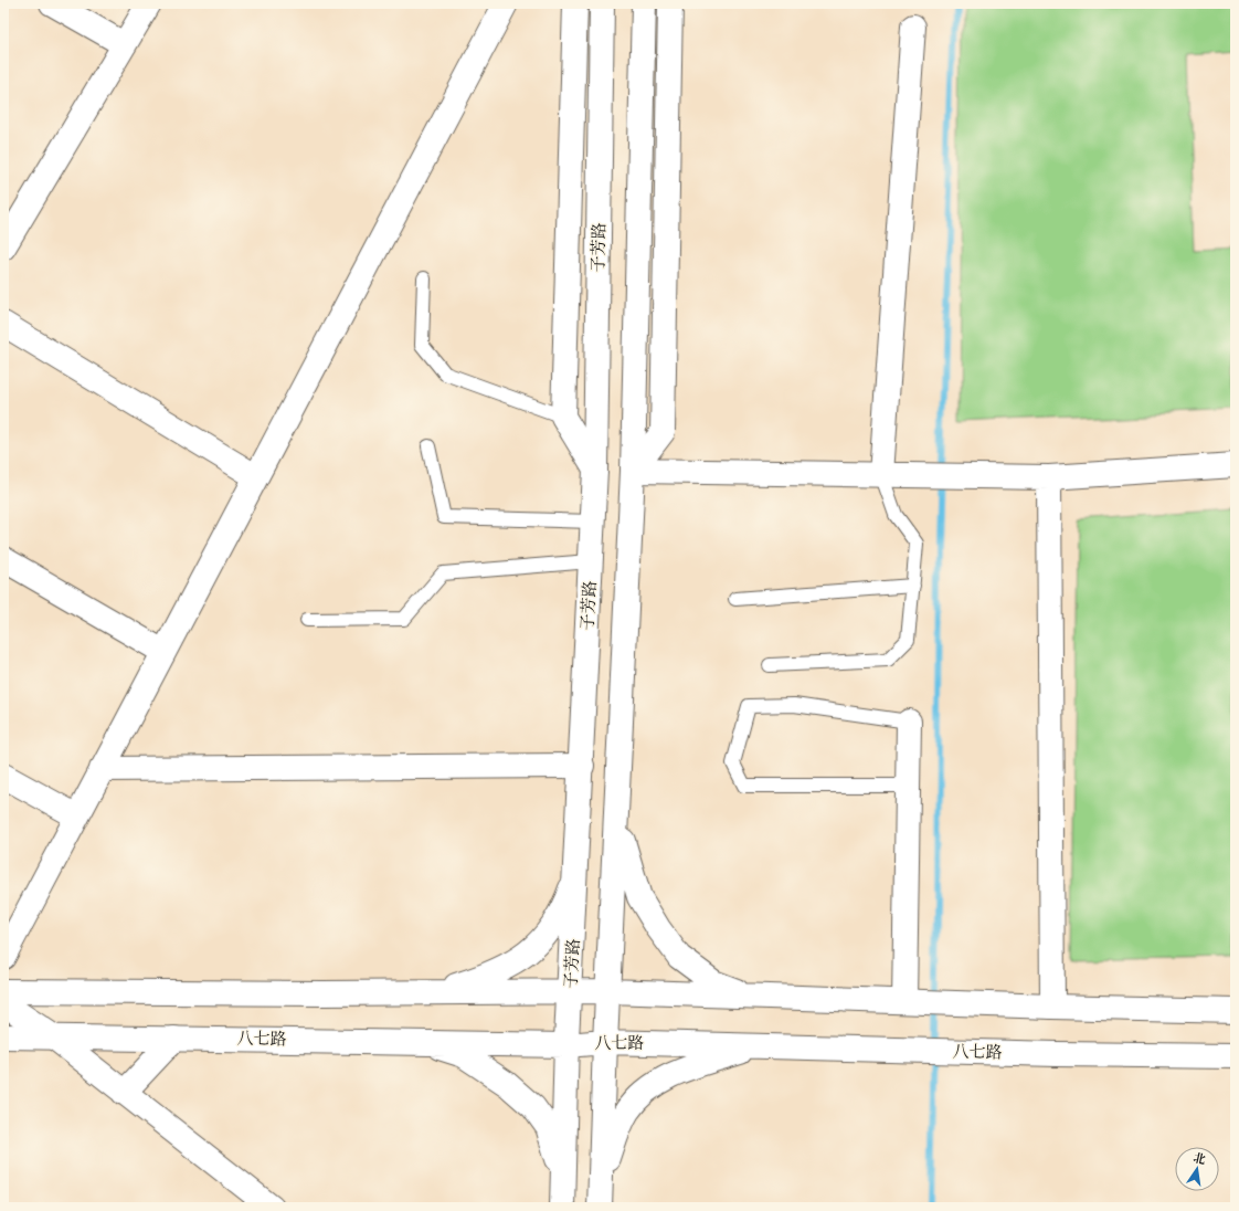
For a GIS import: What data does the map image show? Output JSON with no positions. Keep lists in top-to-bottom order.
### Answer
{
  "streets": {
    "main road": ["子芳路", "八七路"]
  },
  "crossings": [
    ["子芳路", "八七路"]
  ],
  "north": "top"
}
